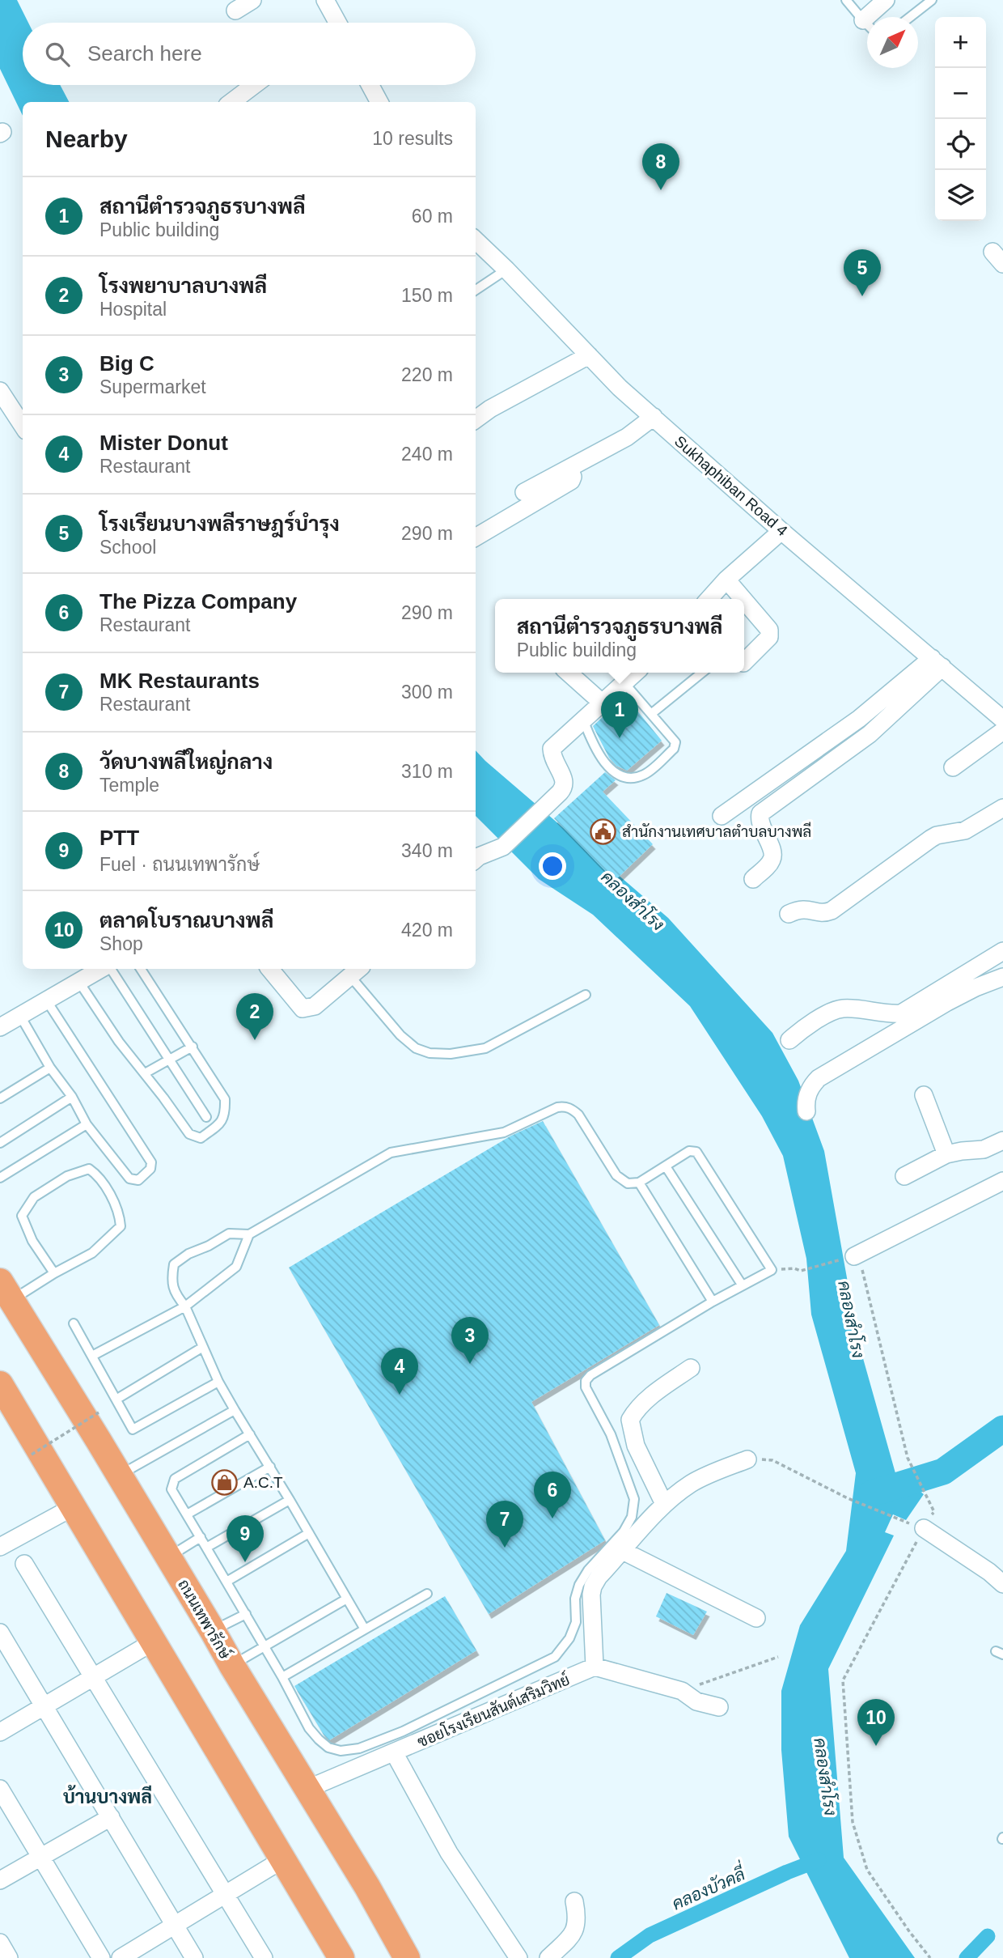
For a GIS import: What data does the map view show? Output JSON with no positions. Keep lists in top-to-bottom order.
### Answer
{
  "streets": {
    "main road": ["ถนนเทพารักษ์"],
    "street": ["Sukhaphiban Road 4", "ซอยโรงเรียนสันต์เสริมวิทย์"]
  },
  "crossings": [
    ["ถนนเทพารักษ์", "ซอยโรงเรียนสันต์เสริมวิทย์"]
  ],
  "districts": ["บ้านบางพลี"],
  "water": ["คลองสำโรง", "คลองบัวคลี่"],
  "places": {
    "public building": ["สำนักงานเทศบาลตำบลบางพลี"],
    "shop": ["A.C.T"]
  },
  "north": "top right",
  "page": {
    "map_buttons": ["+", "−"],
    "search": "Search here",
    "heading": ["Nearby", "10 results"],
    "pins": [
      "8",
      "5",
      "1",
      "2",
      "3",
      "4",
      "6",
      "7",
      "9",
      "10"
    ],
    "list": [
      {
        "mark": "1",
        "name": "สถานีตำรวจภูธรบางพลี",
        "note": "Public building",
        "value": "60 m"
      },
      {
        "mark": "2",
        "name": "โรงพยาบาลบางพลี",
        "note": "Hospital",
        "value": "150 m"
      },
      {
        "mark": "3",
        "name": "Big C",
        "note": "Supermarket",
        "value": "220 m"
      },
      {
        "mark": "4",
        "name": "Mister Donut",
        "note": "Restaurant",
        "value": "240 m"
      },
      {
        "mark": "5",
        "name": "โรงเรียนบางพลีราษฎร์บำรุง",
        "note": "School",
        "value": "290 m"
      },
      {
        "mark": "6",
        "name": "The Pizza Company",
        "note": "Restaurant",
        "value": "290 m"
      },
      {
        "mark": "7",
        "name": "MK Restaurants",
        "note": "Restaurant",
        "value": "300 m"
      },
      {
        "mark": "8",
        "name": "วัดบางพลีใหญ่กลาง",
        "note": "Temple",
        "value": "310 m"
      },
      {
        "mark": "9",
        "name": "PTT",
        "note": "Fuel · ถนนเทพารักษ์",
        "value": "340 m"
      },
      {
        "mark": "10",
        "name": "ตลาดโบราณบางพลี",
        "note": "Shop",
        "value": "420 m"
      }
    ],
    "popup": ["สถานีตำรวจภูธรบางพลี", "Public building"]
  }
}
